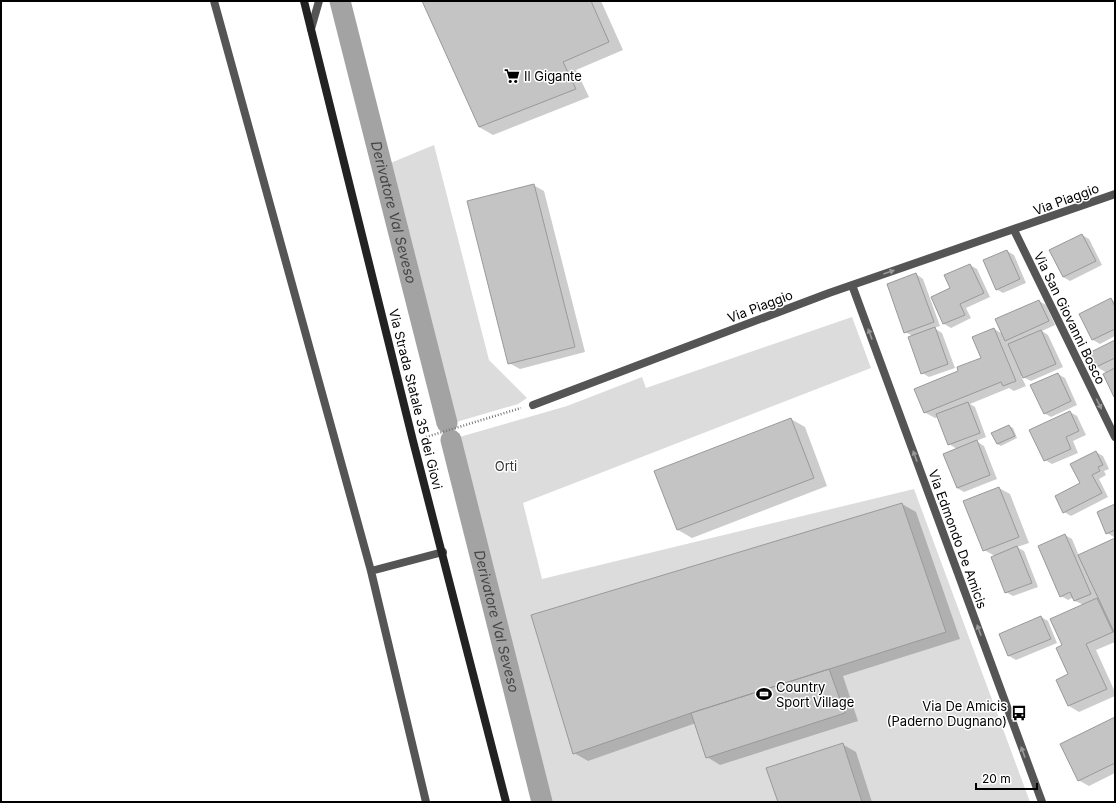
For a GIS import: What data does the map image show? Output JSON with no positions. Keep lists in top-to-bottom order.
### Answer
{
  "streets": {
    "main road": ["Via Strada Statale 35 dei Giovi"],
    "street": ["Via Piaggio", "Via San Giovanni Bosco", "Via Edmondo De Amicis"]
  },
  "crossings": [
    ["Via Piaggio", "Via San Giovanni Bosco"],
    ["Via Piaggio", "Via Edmondo De Amicis"]
  ],
  "one_way": ["Via San Giovanni Bosco", "Via Edmondo De Amicis"],
  "water": ["Derivatore Val Seveso"],
  "parks": ["Orti"],
  "places": {
    "supermarket": ["Il Gigante"],
    "sports": ["Country Sport Village"],
    "bus stop": ["Via De Amicis (Paderno Dugnano)"]
  },
  "scale_bar": "20 m"
}
